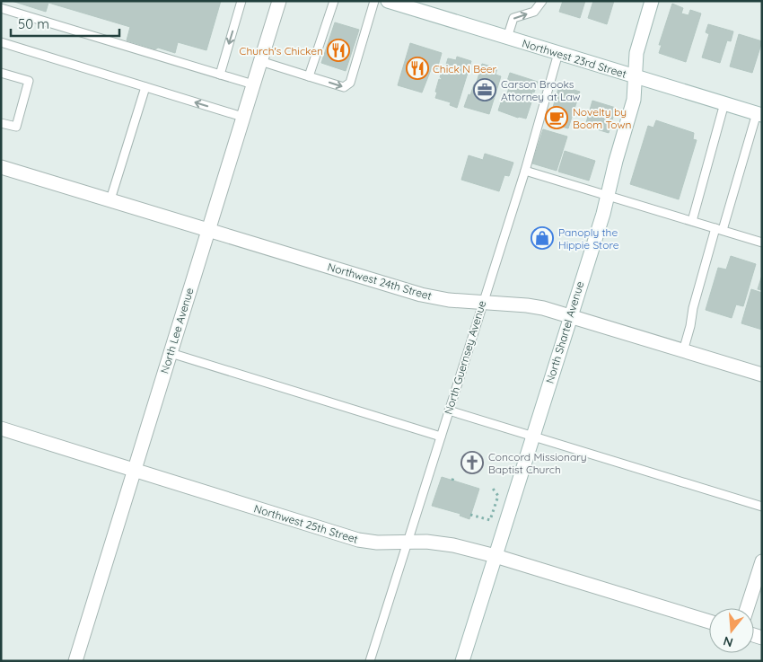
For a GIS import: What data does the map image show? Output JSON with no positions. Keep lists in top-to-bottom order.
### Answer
{
  "streets": {
    "street": [
      "Northwest 23rd Street",
      "Northwest 24th Street",
      "North Lee Avenue",
      "North Shartel Avenue",
      "Northwest 25th Street"
    ],
    "lane": ["North Guernsey Avenue"]
  },
  "crossings": [
    ["Northwest 23rd Street", "North Shartel Avenue"],
    ["Northwest 23rd Street", "North Guernsey Avenue"],
    ["Northwest 24th Street", "North Lee Avenue"],
    ["Northwest 24th Street", "North Shartel Avenue"],
    ["Northwest 24th Street", "North Guernsey Avenue"],
    ["North Lee Avenue", "Northwest 25th Street"],
    ["North Shartel Avenue", "Northwest 25th Street"],
    ["North Guernsey Avenue", "Northwest 25th Street"]
  ],
  "places": {
    "restaurant": ["Church's Chicken", "Chick N Beer"],
    "office": ["Carson Brooks Attorney at Law"],
    "cafe": ["Novelty by Boom Town"],
    "shop": ["Panoply the Hippie Store"],
    "church": ["Concord Missionary Baptist Church"]
  },
  "scale_bar": "50 m",
  "north": "bottom"
}
